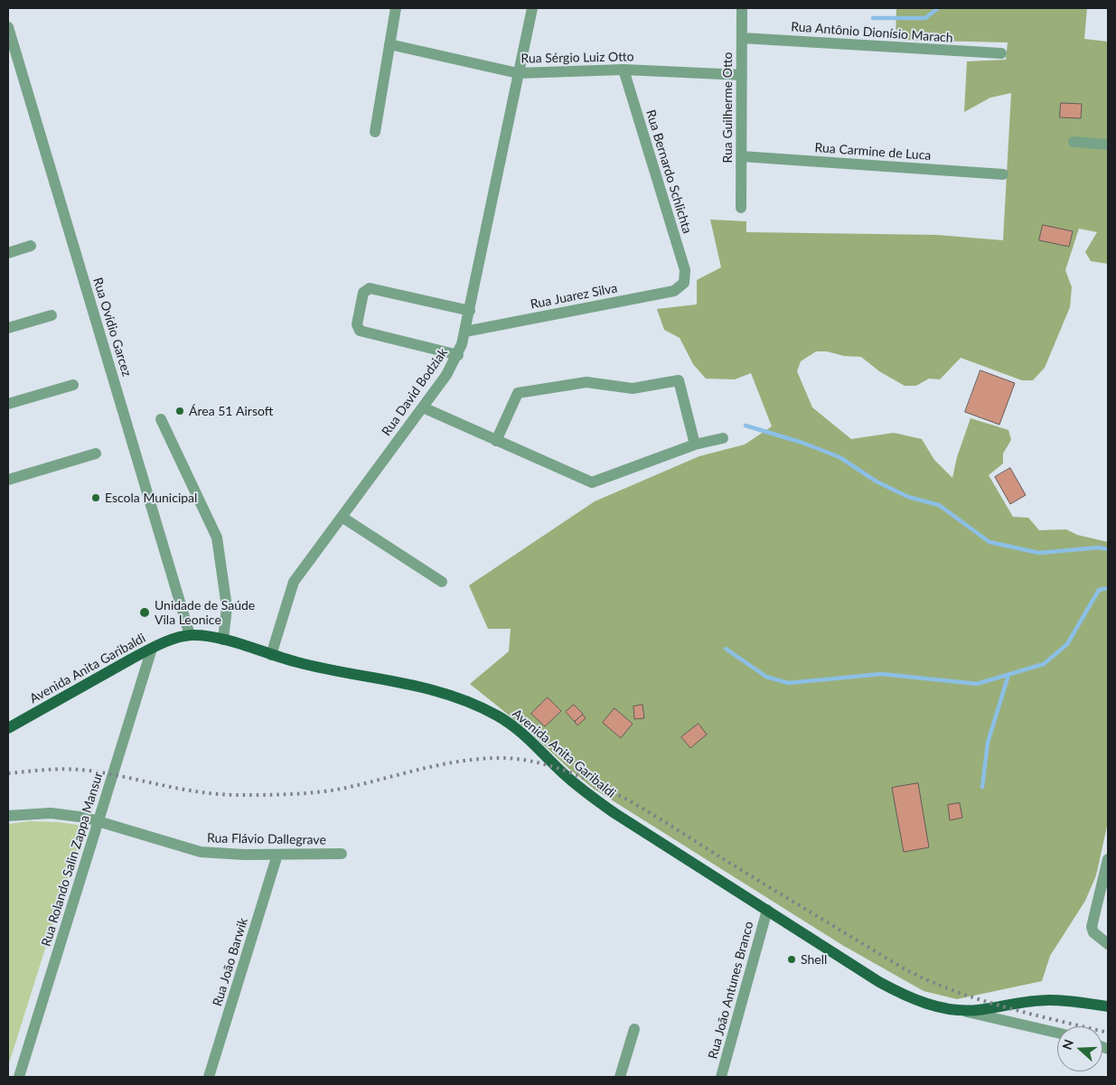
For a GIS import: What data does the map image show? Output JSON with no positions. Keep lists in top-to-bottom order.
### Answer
{
  "streets": {
    "main road": ["Avenida Anita Garibaldi"],
    "street": [
      "Rua Antônio Dionísio Marach",
      "Rua Sérgio Luiz Otto",
      "Rua Guilherme Otto",
      "Rua Carmine de Luca",
      "Rua Bernardo Schlichta",
      "Rua Juarez Silva",
      "Rua Ovídio Garcez",
      "Rua David Bodziak",
      "Rua Flávio Dallegrave",
      "Rua Rolando Salin Zappa Mansur",
      "Rua João Barwik",
      "Rua João Antunes Branco"
    ]
  },
  "crossings": [
    ["Rua Antônio Dionísio Marach", "Rua Guilherme Otto"],
    ["Rua Sérgio Luiz Otto", "Rua Guilherme Otto"],
    ["Rua Sérgio Luiz Otto", "Rua Bernardo Schlichta"],
    ["Rua Sérgio Luiz Otto", "Rua David Bodziak"],
    ["Rua Guilherme Otto", "Rua Carmine de Luca"],
    ["Rua Bernardo Schlichta", "Rua Juarez Silva"],
    ["Rua Juarez Silva", "Rua David Bodziak"],
    ["Rua Ovídio Garcez", "Avenida Anita Garibaldi"],
    ["Rua David Bodziak", "Avenida Anita Garibaldi"],
    ["Avenida Anita Garibaldi", "Rua Rolando Salin Zappa Mansur"],
    ["Avenida Anita Garibaldi", "Rua João Antunes Branco"],
    ["Rua Flávio Dallegrave", "Rua Rolando Salin Zappa Mansur"],
    ["Rua Flávio Dallegrave", "Rua João Barwik"]
  ],
  "places": [
    "Área 51 Airsoft",
    "Escola Municipal",
    "Unidade de Saúde Vila Leonice",
    "Shell"
  ],
  "north": "left"
}
